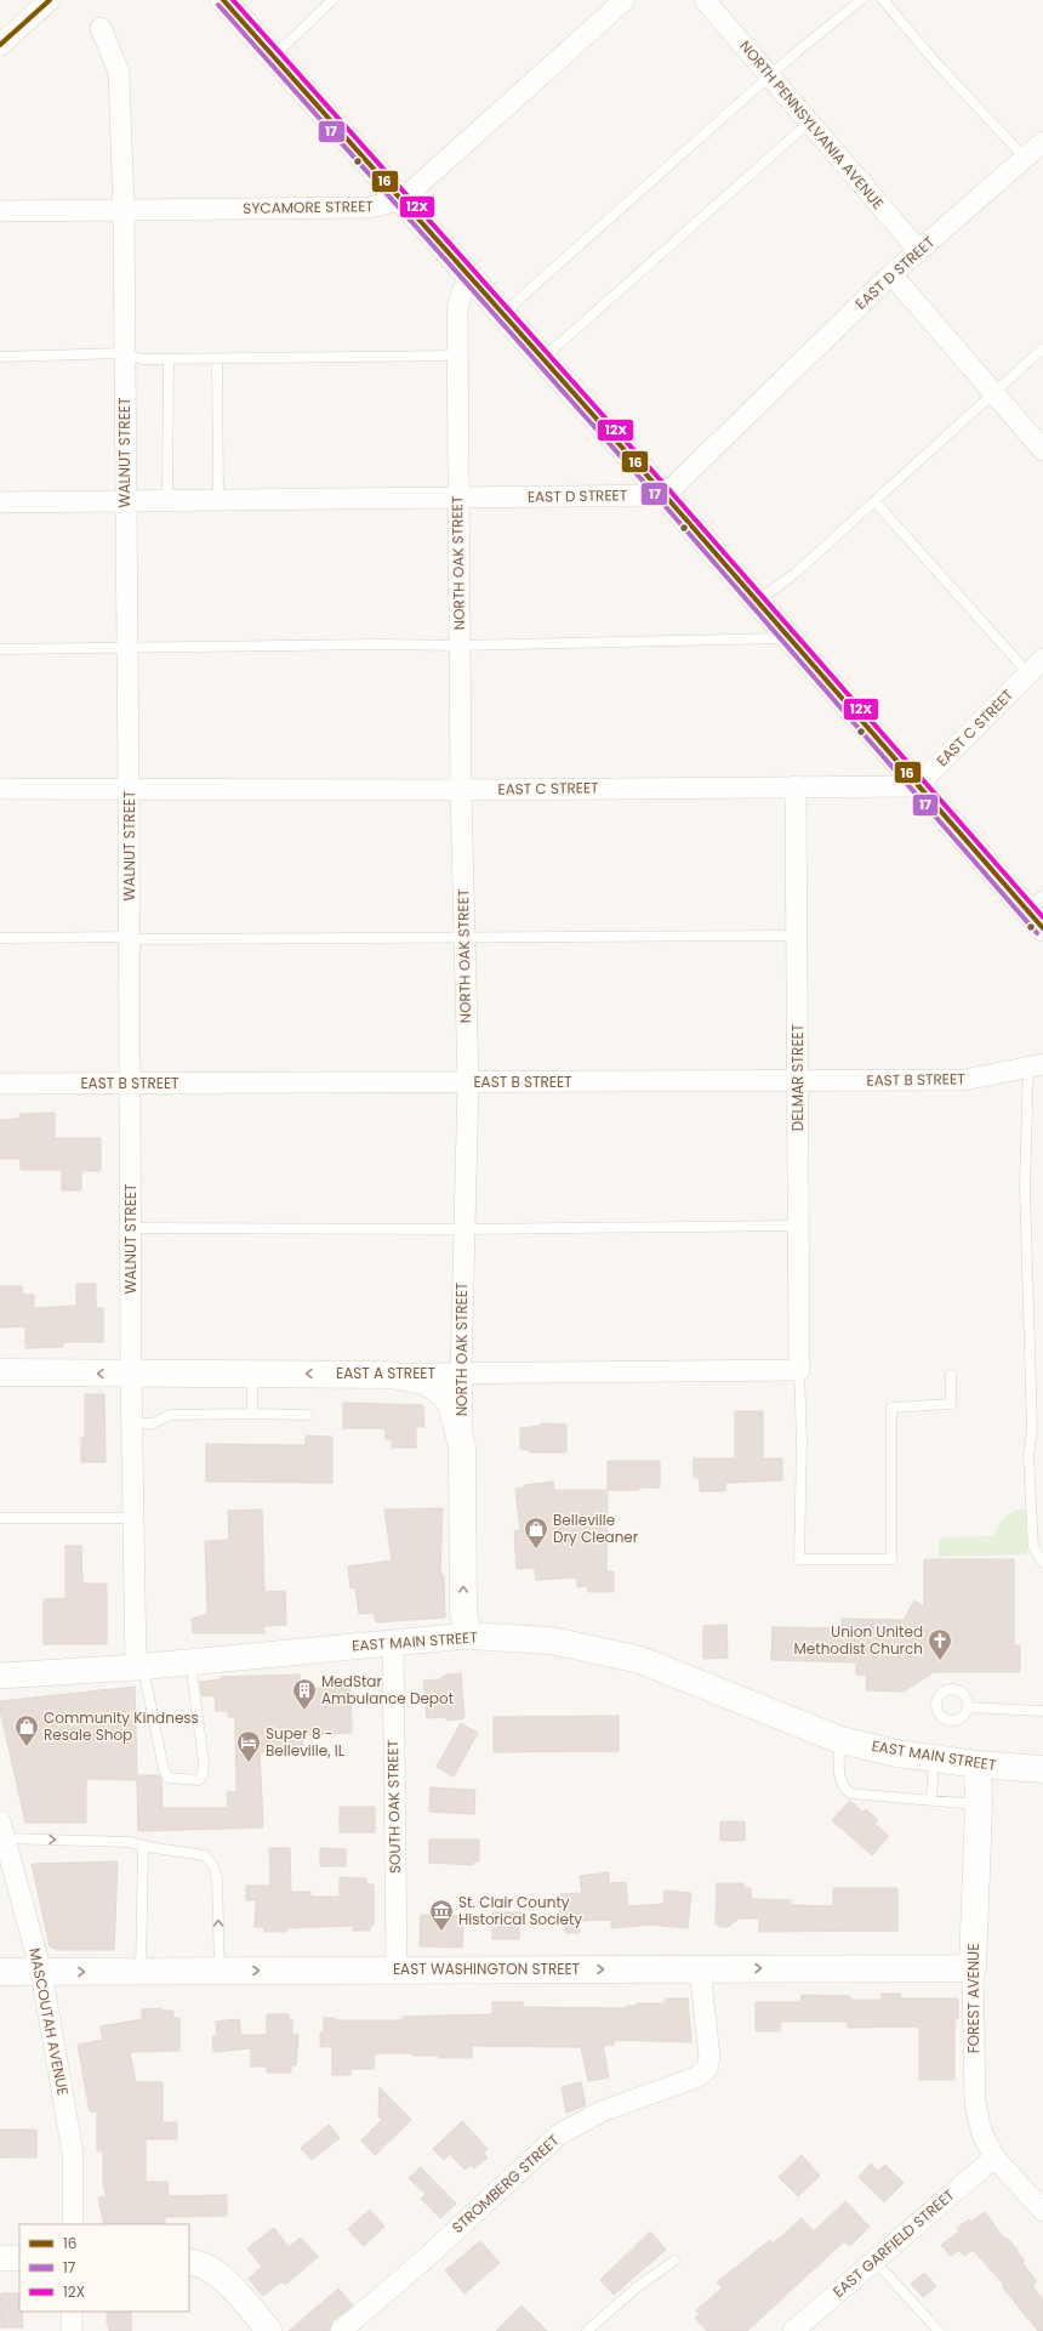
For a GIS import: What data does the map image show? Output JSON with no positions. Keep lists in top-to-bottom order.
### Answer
{
  "streets": {
    "main road": [
      "NORTH OAK STREET",
      "EAST A STREET",
      "EAST MAIN STREET",
      "EAST WASHINGTON STREET",
      "FOREST AVENUE"
    ],
    "street": [
      "NORTH PENNSYLVANIA AVENUE",
      "SYCAMORE STREET",
      "EAST D STREET",
      "WALNUT STREET",
      "EAST C STREET",
      "DELMAR STREET",
      "EAST B STREET",
      "SOUTH OAK STREET",
      "MASCOUTAH AVENUE",
      "STROMBERG STREET",
      "EAST GARFIELD STREET"
    ]
  },
  "crossings": [
    ["NORTH PENNSYLVANIA AVENUE", "EAST D STREET"],
    ["SYCAMORE STREET", "WALNUT STREET"],
    ["EAST D STREET", "WALNUT STREET"],
    ["EAST D STREET", "NORTH OAK STREET"],
    ["WALNUT STREET", "EAST C STREET"],
    ["WALNUT STREET", "EAST B STREET"],
    ["WALNUT STREET", "EAST A STREET"],
    ["WALNUT STREET", "EAST MAIN STREET"],
    ["NORTH OAK STREET", "EAST C STREET"],
    ["NORTH OAK STREET", "EAST B STREET"],
    ["NORTH OAK STREET", "EAST A STREET"],
    ["NORTH OAK STREET", "EAST MAIN STREET"],
    ["EAST C STREET", "DELMAR STREET"],
    ["DELMAR STREET", "EAST B STREET"],
    ["DELMAR STREET", "EAST A STREET"],
    ["EAST MAIN STREET", "SOUTH OAK STREET"],
    ["EAST MAIN STREET", "FOREST AVENUE"],
    ["SOUTH OAK STREET", "EAST WASHINGTON STREET"],
    ["EAST WASHINGTON STREET", "FOREST AVENUE"],
    ["EAST WASHINGTON STREET", "MASCOUTAH AVENUE"],
    ["EAST WASHINGTON STREET", "STROMBERG STREET"],
    ["FOREST AVENUE", "EAST GARFIELD STREET"]
  ],
  "one_way": ["EAST WASHINGTON STREET"],
  "places": {
    "shop": ["Belleville Dry Cleaner", "Community Kindness Resale Shop"],
    "church": ["Union United Methodist Church"],
    "building": ["MedStar Ambulance Depot"],
    "hotel": ["Super 8 - Belleville, IL"],
    "museum": ["St. Clair County Historical Society"]
  },
  "lines": ["transit line 16", "transit line 12X", "transit line 17"],
  "legend": ["16", "17", "12X"]
}
